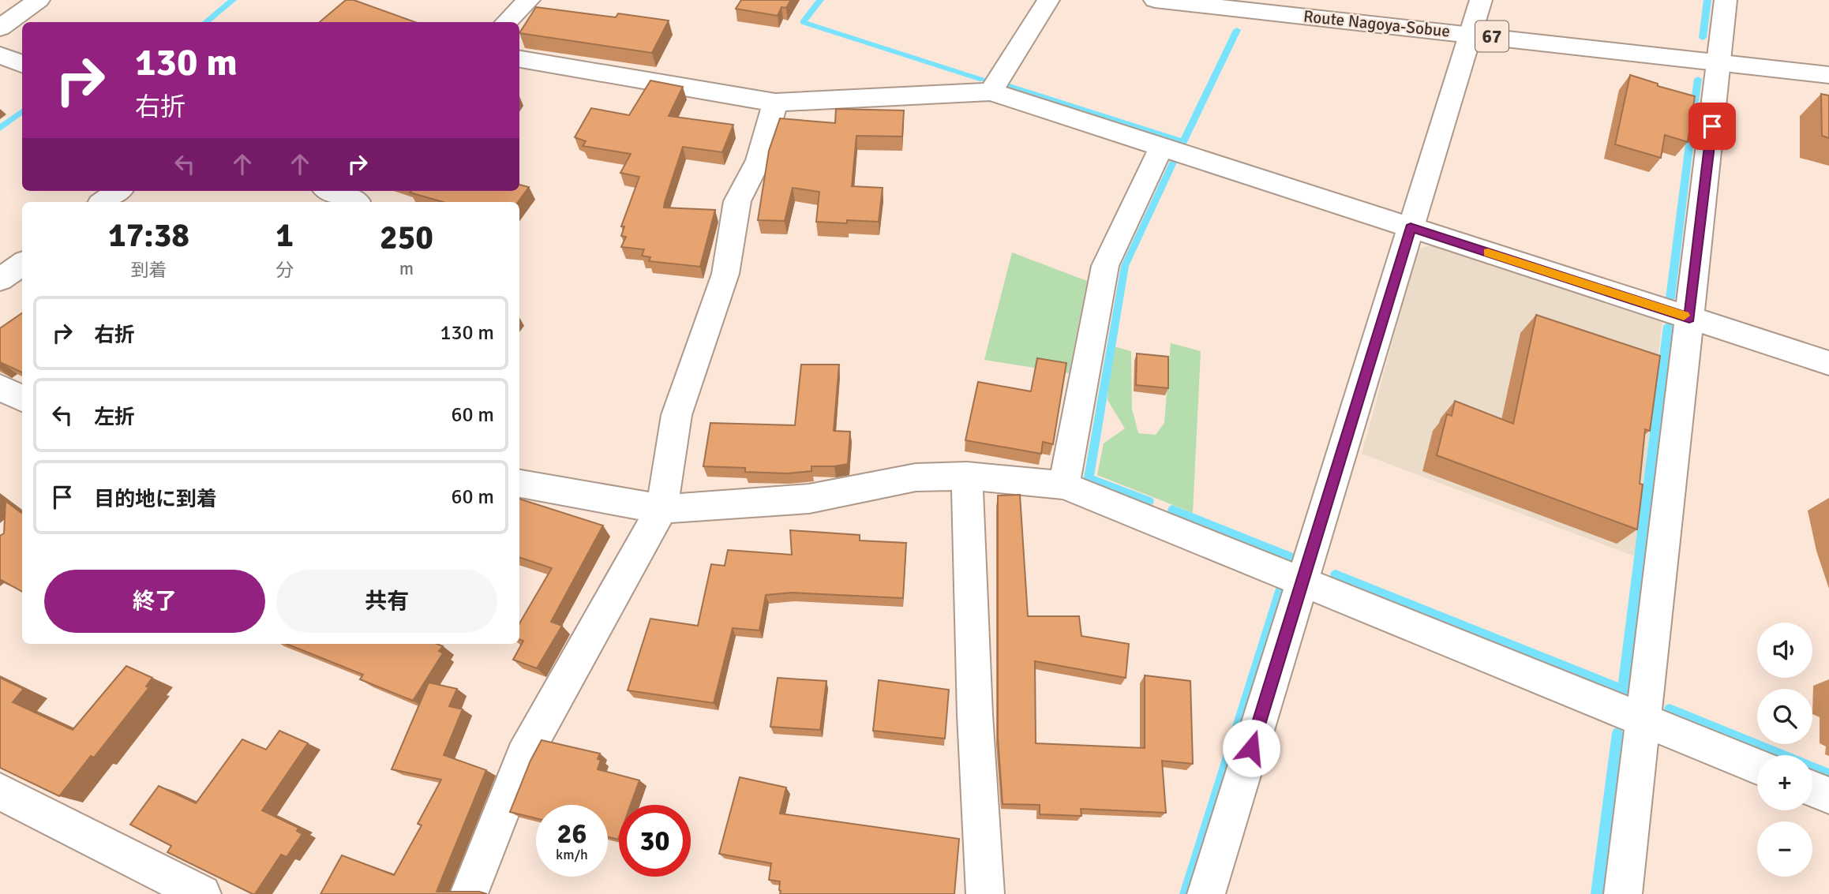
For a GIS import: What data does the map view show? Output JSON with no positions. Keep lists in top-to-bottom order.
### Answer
{
  "streets": {
    "street": ["Route Nagoya-Sobue", "67"]
  },
  "page": {
    "turn": ["130 m", "右折"],
    "eta": [
      "17:38",
      "到着",
      "1",
      "分",
      "250",
      "m"
    ],
    "list": [
      {
        "name": "右折",
        "value": "130 m"
      },
      {
        "name": "左折",
        "value": "60 m"
      },
      {
        "name": "目的地に到着",
        "value": "60 m"
      }
    ],
    "buttons": ["終了", "共有"],
    "map_buttons": ["+", "−"],
    "speed": "26 km/h",
    "limit": "30"
  }
}
